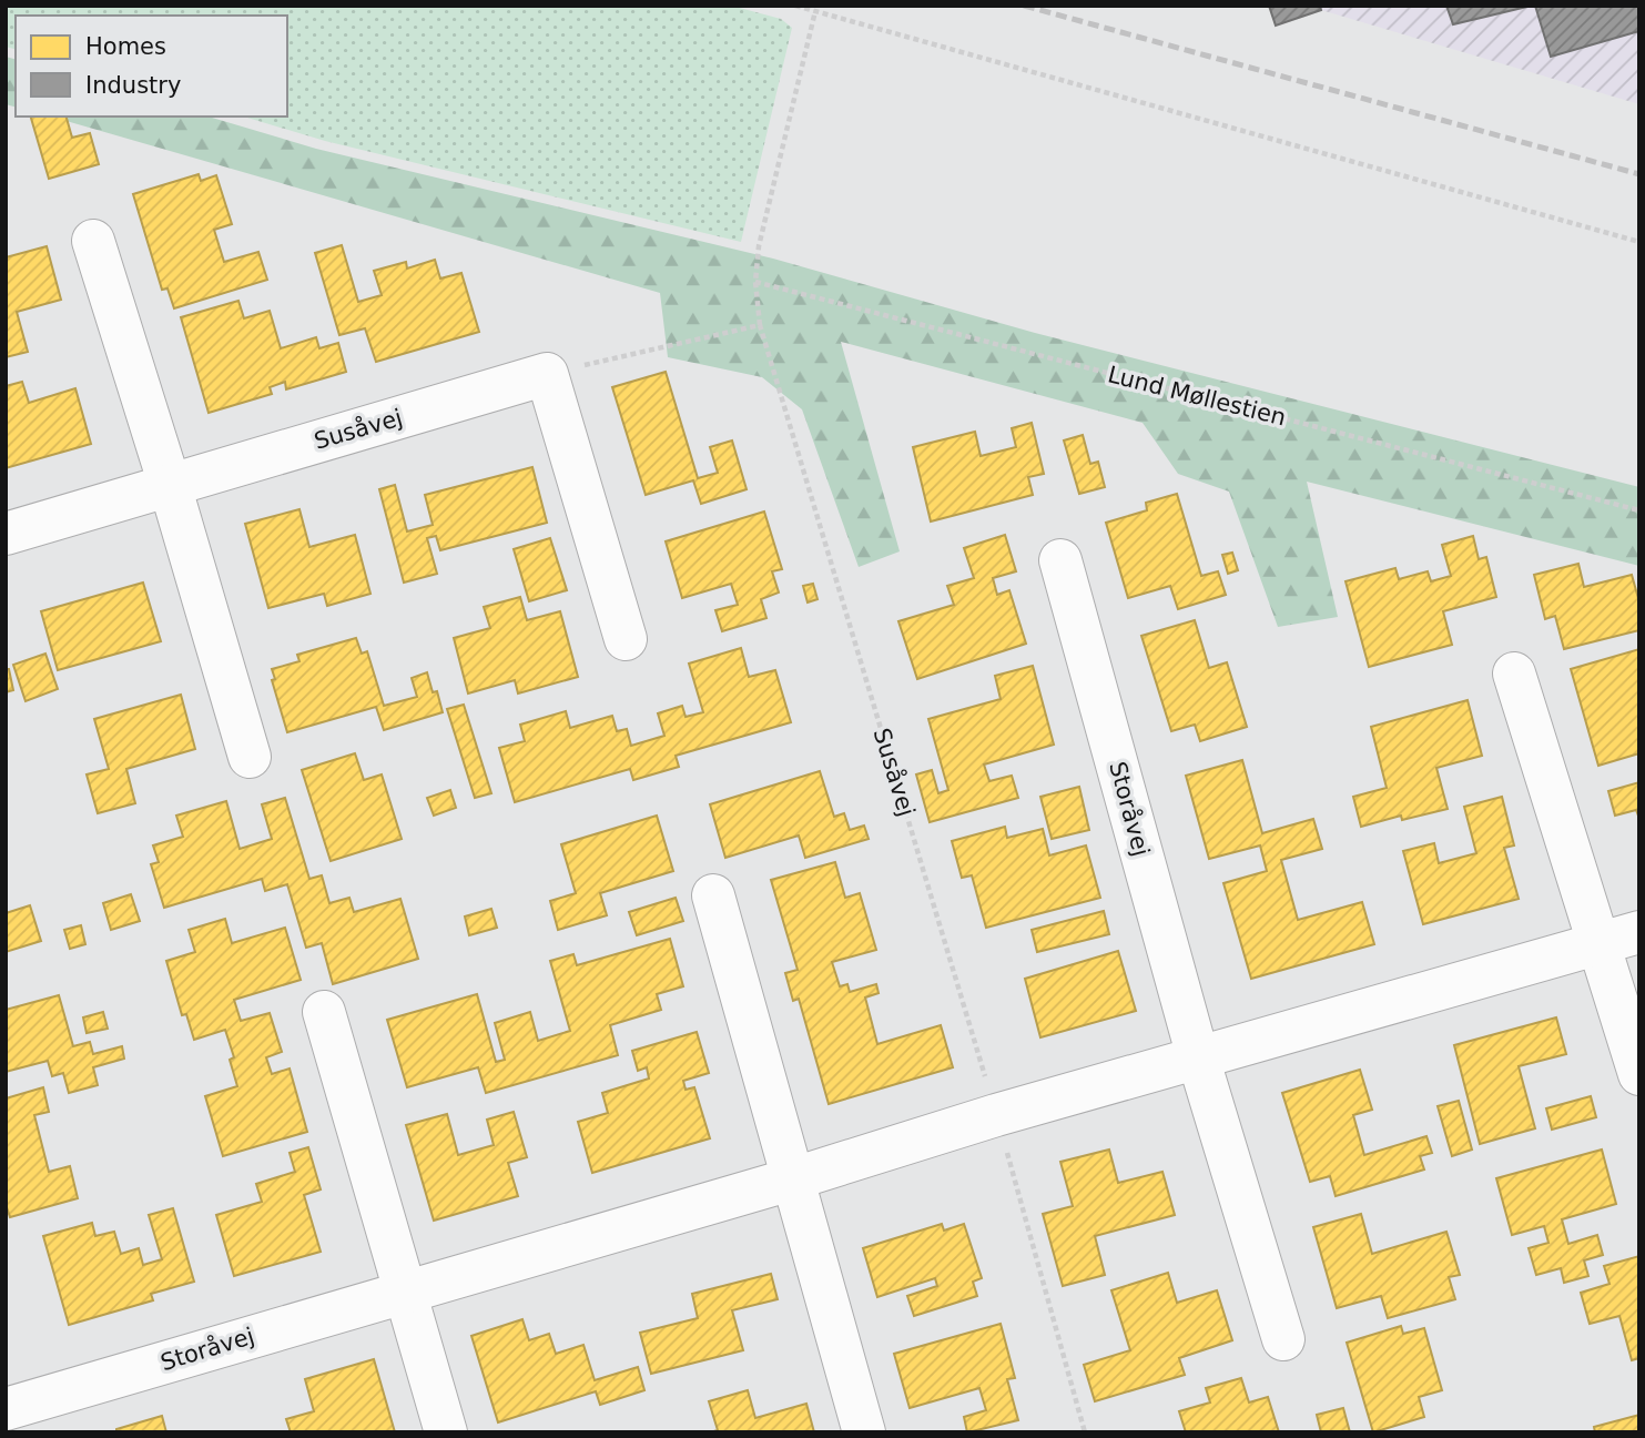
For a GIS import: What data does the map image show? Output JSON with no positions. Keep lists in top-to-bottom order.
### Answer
{
  "streets": {
    "street": ["Susåvej", "Storåvej"],
    "path": ["Lund Møllestien"]
  },
  "crossings": [
    ["Lund Møllestien", "Susåvej"],
    ["Susåvej", "Storåvej"]
  ],
  "legend": ["Homes", "Industry"]
}
